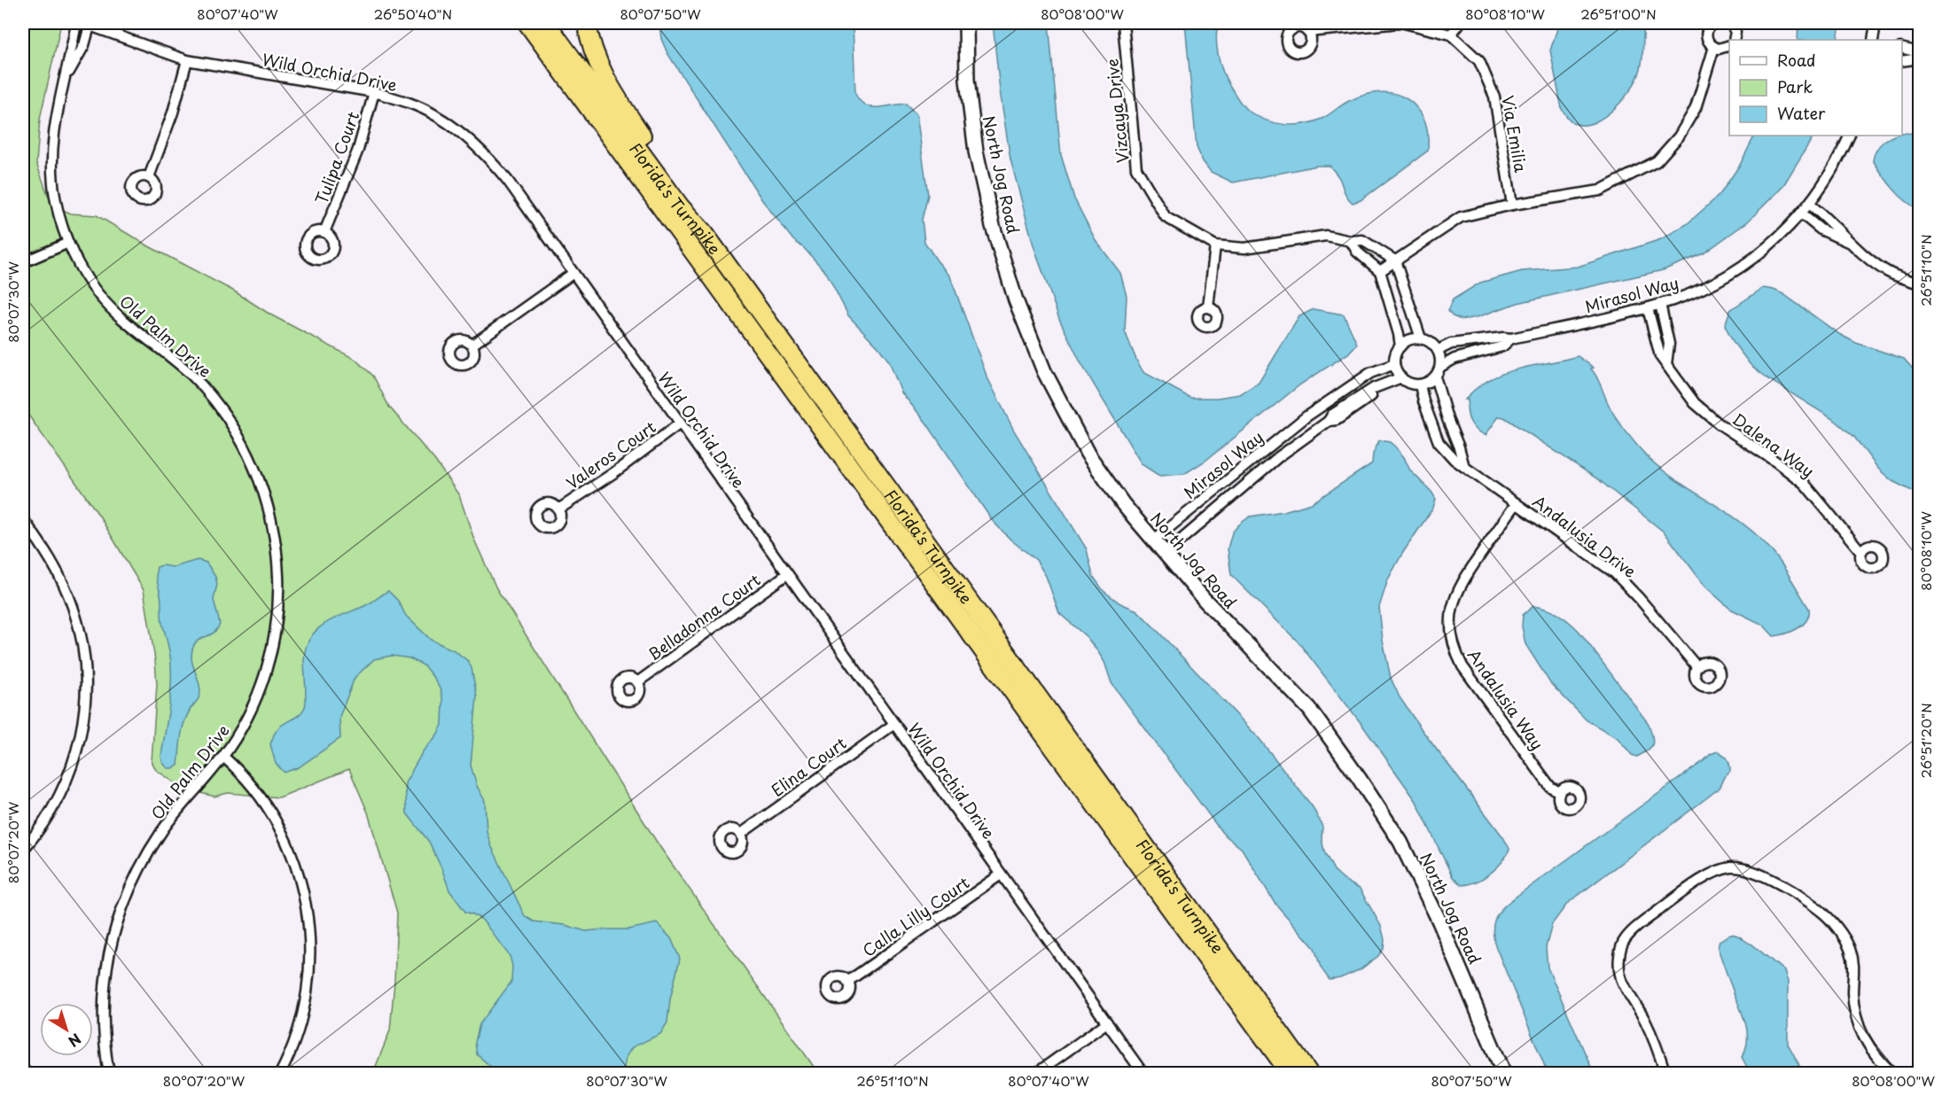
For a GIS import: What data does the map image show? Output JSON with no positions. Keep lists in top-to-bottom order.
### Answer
{
  "streets": {
    "highway": ["Florida's Turnpike"],
    "street": [
      "Wild Orchid Drive",
      "Vizcaya Drive",
      "Via Emilia",
      "Tulipa Court",
      "North Jog Road",
      "Mirasol Way",
      "Old Palm Drive",
      "Dalena Way",
      "Valeros Court",
      "Andalusia Drive",
      "Belladonna Court",
      "Andalusia Way",
      "Elina Court",
      "Calla Lilly Court"
    ]
  },
  "crossings": [
    ["Wild Orchid Drive", "Tulipa Court"],
    ["Wild Orchid Drive", "Old Palm Drive"],
    ["Wild Orchid Drive", "Valeros Court"],
    ["Wild Orchid Drive", "Belladonna Court"],
    ["Wild Orchid Drive", "Elina Court"],
    ["Wild Orchid Drive", "Calla Lilly Court"],
    ["North Jog Road", "Mirasol Way"],
    ["Mirasol Way", "Dalena Way"],
    ["Mirasol Way", "Andalusia Drive"],
    ["Andalusia Drive", "Andalusia Way"]
  ],
  "legend": ["Road", "Park", "Water"],
  "north": "bottom right",
  "coordinates": [
    "80°07'40\"W",
    "26°50'40\"N",
    "80°07'50\"W",
    "80°08'00\"W",
    "80°08'10\"W",
    "26°51'00\"N",
    "26°51'10\"N",
    "80°07'30\"W",
    "26°51'20\"N",
    "80°07'20\"W"
  ]
}
